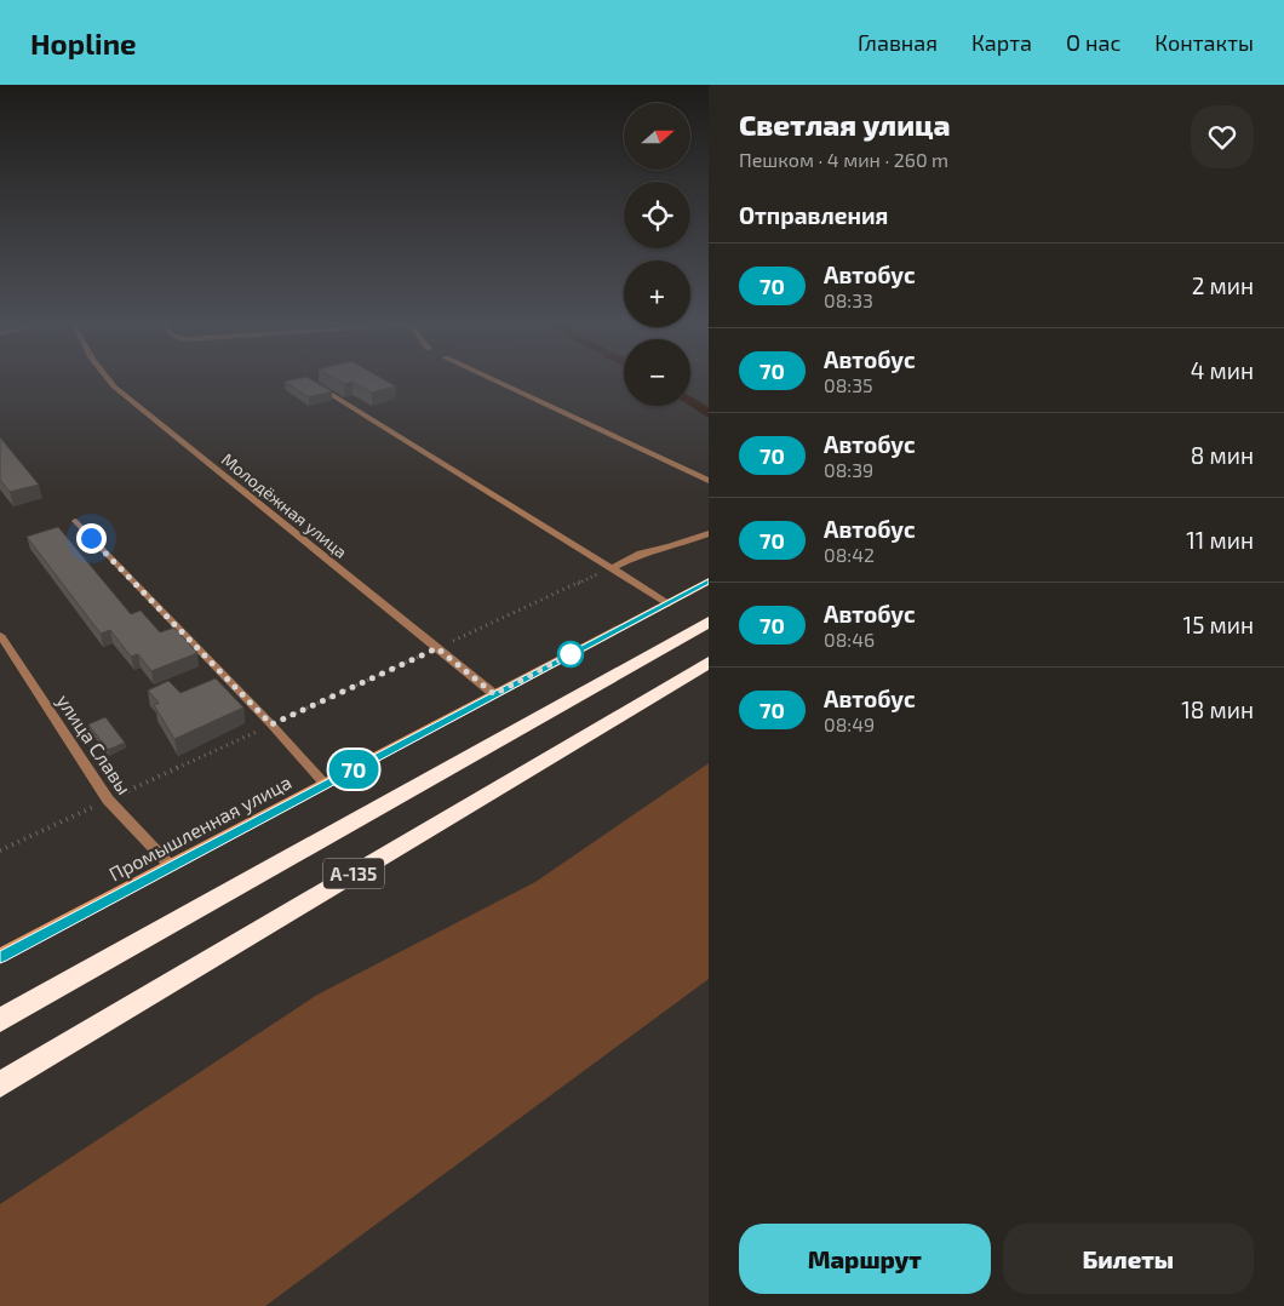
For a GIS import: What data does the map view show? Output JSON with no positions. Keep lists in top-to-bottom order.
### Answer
{
  "streets": {
    "highway": ["А-135"],
    "street": ["Молодёжная улица", "Промышленная улица"],
    "lane": ["улица Славы"]
  },
  "crossings": [
    ["Молодёжная улица", "Промышленная улица"],
    ["улица Славы", "Промышленная улица"]
  ],
  "lines": ["bus line 70"],
  "north": "right",
  "page": {
    "header": "Hopline",
    "nav": [
      "Главная",
      "Карта",
      "О нас",
      "Контакты"
    ],
    "on_map": "70",
    "heading": [
      ["Светлая улица", "Пешком · 4 мин · 260 m"],
      "Отправления"
    ],
    "map_buttons": ["+", "−"],
    "list": [
      {
        "mark": "70",
        "name": "Автобус",
        "note": "08:33",
        "value": "2 мин"
      },
      {
        "mark": "70",
        "name": "Автобус",
        "note": "08:35",
        "value": "4 мин"
      },
      {
        "mark": "70",
        "name": "Автобус",
        "note": "08:39",
        "value": "8 мин"
      },
      {
        "mark": "70",
        "name": "Автобус",
        "note": "08:42",
        "value": "11 мин"
      },
      {
        "mark": "70",
        "name": "Автобус",
        "note": "08:46",
        "value": "15 мин"
      },
      {
        "mark": "70",
        "name": "Автобус",
        "note": "08:49",
        "value": "18 мин"
      }
    ],
    "buttons": ["Маршрут", "Билеты"]
  }
}
